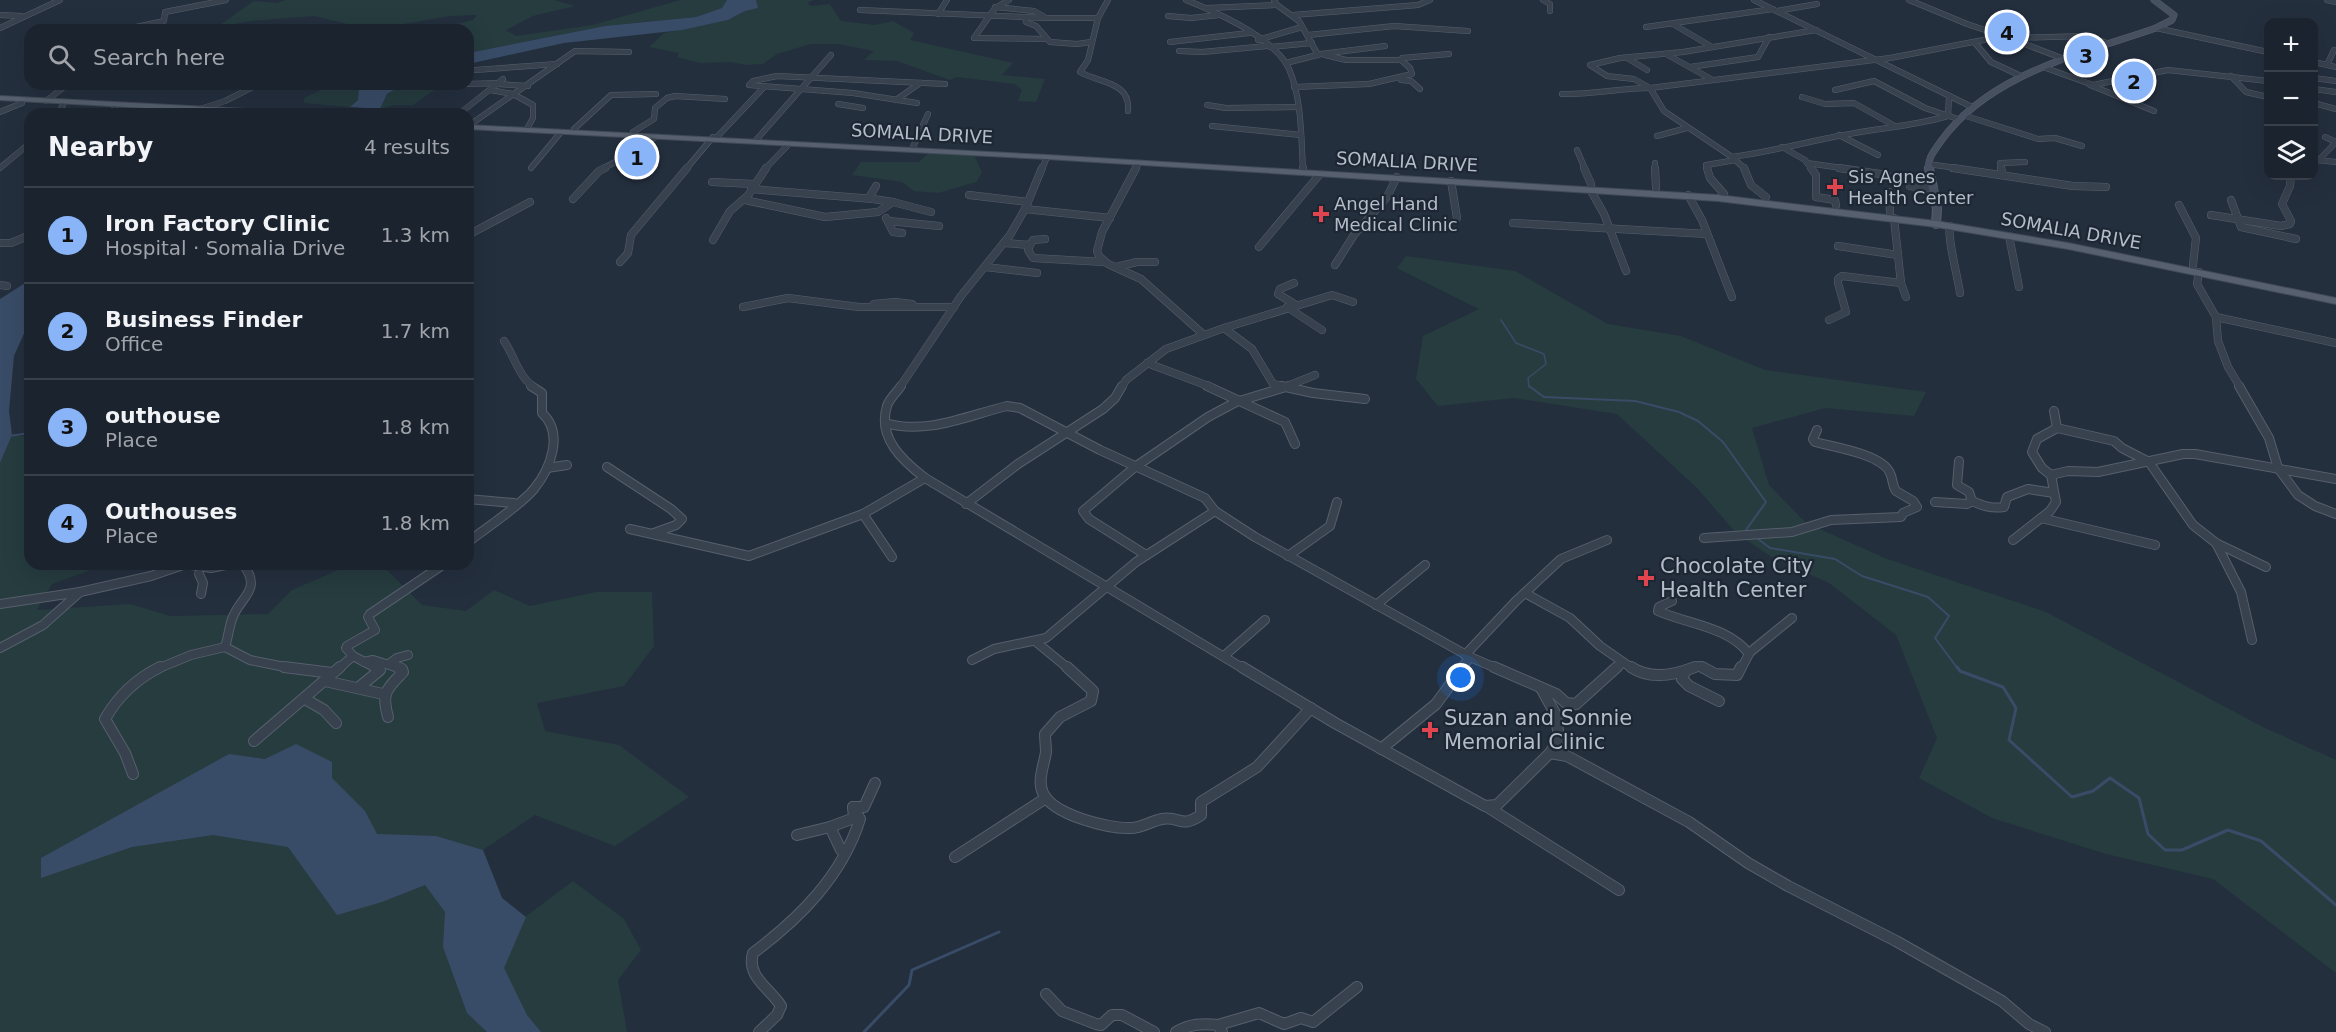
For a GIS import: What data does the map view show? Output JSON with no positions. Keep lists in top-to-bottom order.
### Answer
{
  "streets": {
    "main road": ["SOMALIA DRIVE"]
  },
  "places": {
    "health": [
      "Sis Agnes Health Center",
      "Angel Hand Medical Clinic",
      "Chocolate City Health Center",
      "Suzan and Sonnie Memorial Clinic"
    ]
  },
  "page": {
    "pins": [
      "4",
      "3",
      "2",
      "1"
    ],
    "map_buttons": ["+", "−"],
    "search": "Search here",
    "heading": ["Nearby", "4 results"],
    "list": [
      {
        "mark": "1",
        "name": "Iron Factory Clinic",
        "note": "Hospital · Somalia Drive",
        "value": "1.3 km"
      },
      {
        "mark": "2",
        "name": "Business Finder",
        "note": "Office",
        "value": "1.7 km"
      },
      {
        "mark": "3",
        "name": "outhouse",
        "note": "Place",
        "value": "1.8 km"
      },
      {
        "mark": "4",
        "name": "Outhouses",
        "note": "Place",
        "value": "1.8 km"
      }
    ]
  }
}
